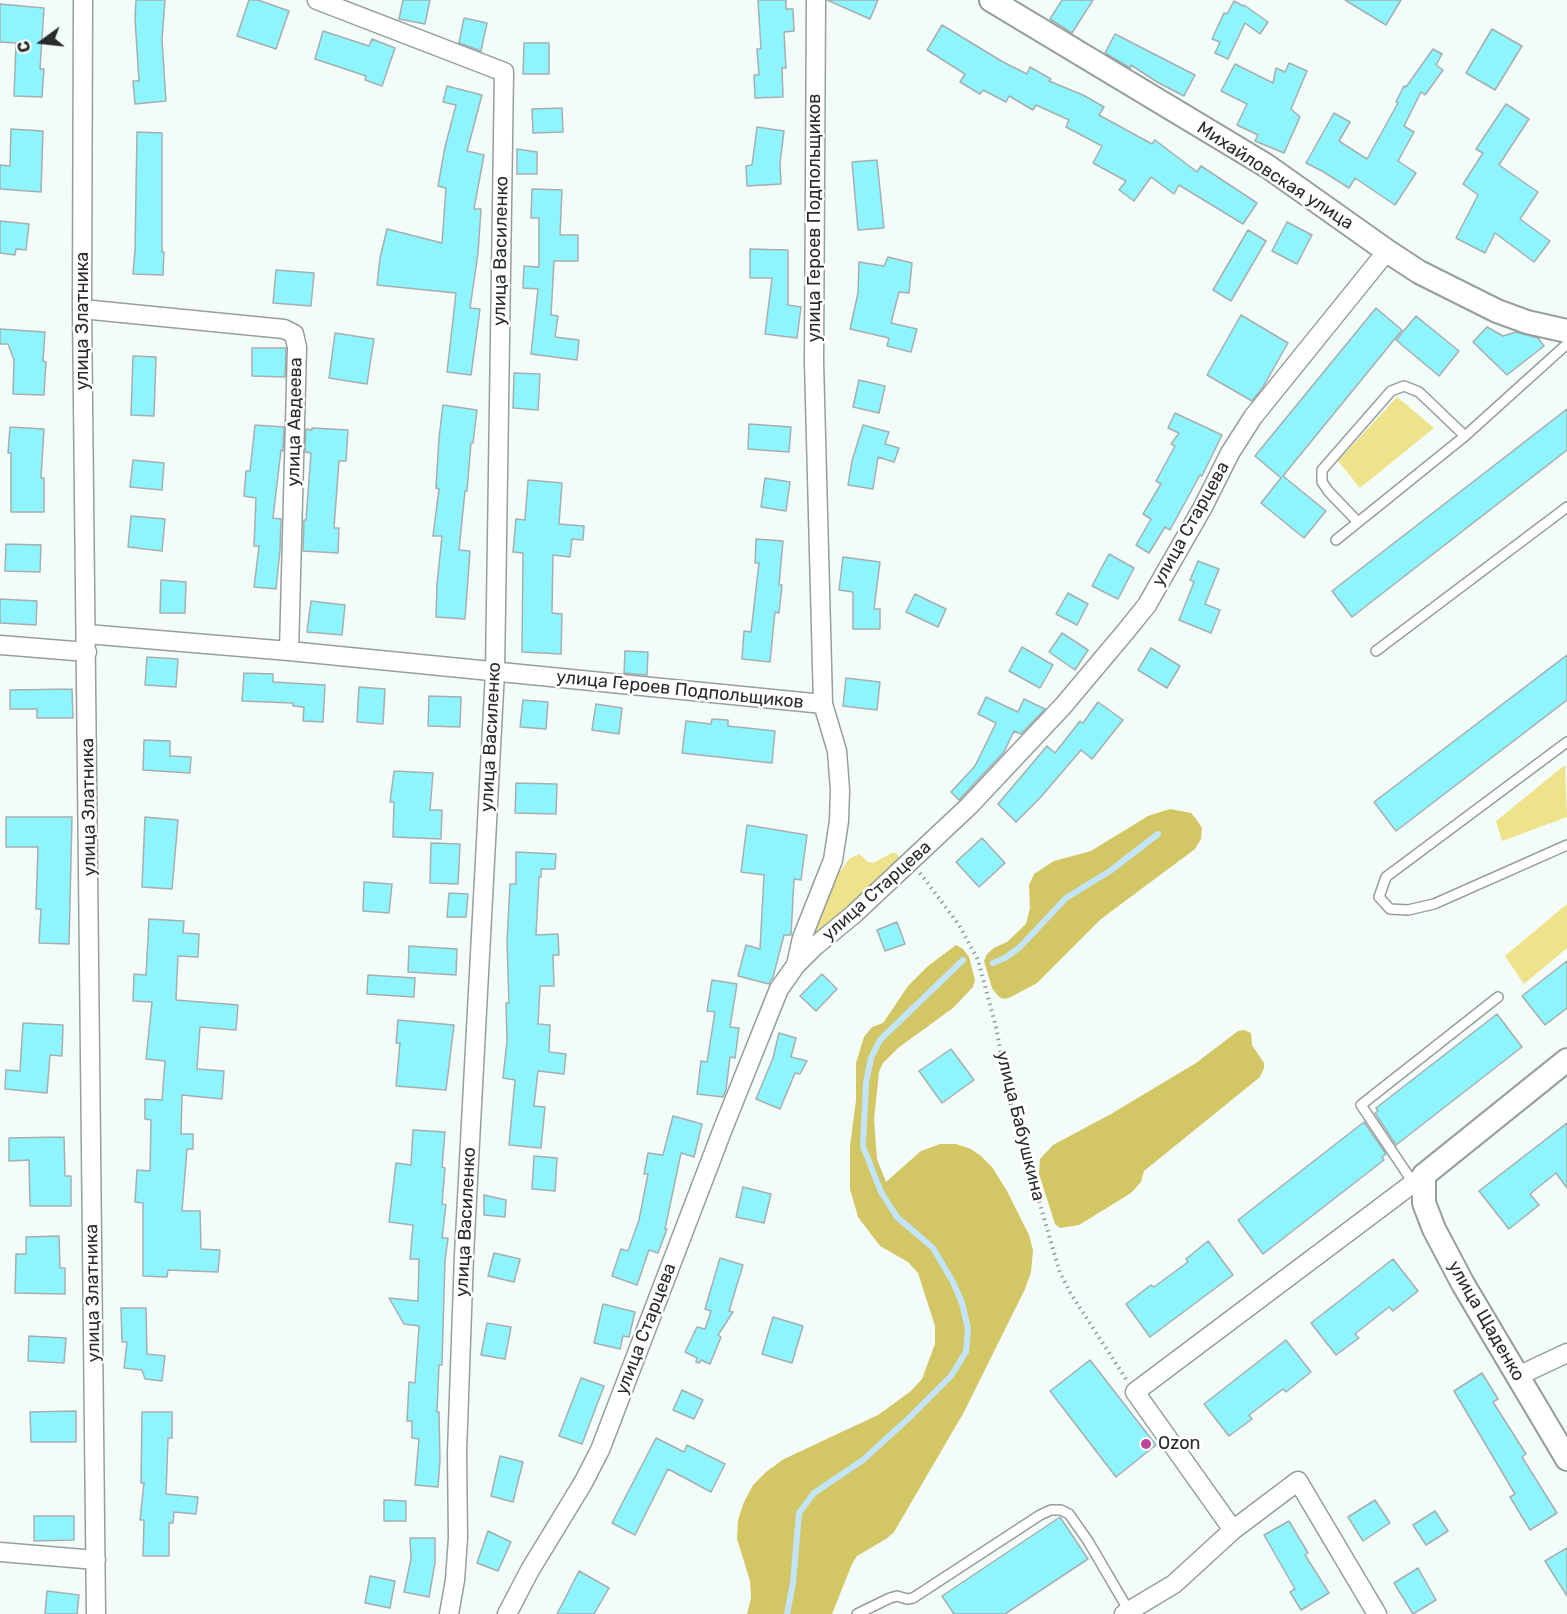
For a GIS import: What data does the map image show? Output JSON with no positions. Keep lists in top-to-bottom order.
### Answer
{
  "streets": {
    "street": [
      "Михайловская улица",
      "улица Героев Подпольщиков",
      "улица Василенко",
      "улица Златника",
      "улица Авдеева",
      "улица Старцева",
      "улица Щаденко"
    ],
    "path": ["улица Бабушкина"]
  },
  "crossings": [
    ["Михайловская улица", "улица Старцева"],
    ["улица Героев Подпольщиков", "улица Василенко"],
    ["улица Героев Подпольщиков", "улица Златника"],
    ["улица Героев Подпольщиков", "улица Авдеева"],
    ["улица Златника", "улица Авдеева"],
    ["улица Старцева", "улица Бабушкина"]
  ],
  "places": ["Ozon"],
  "north": "left"
}
